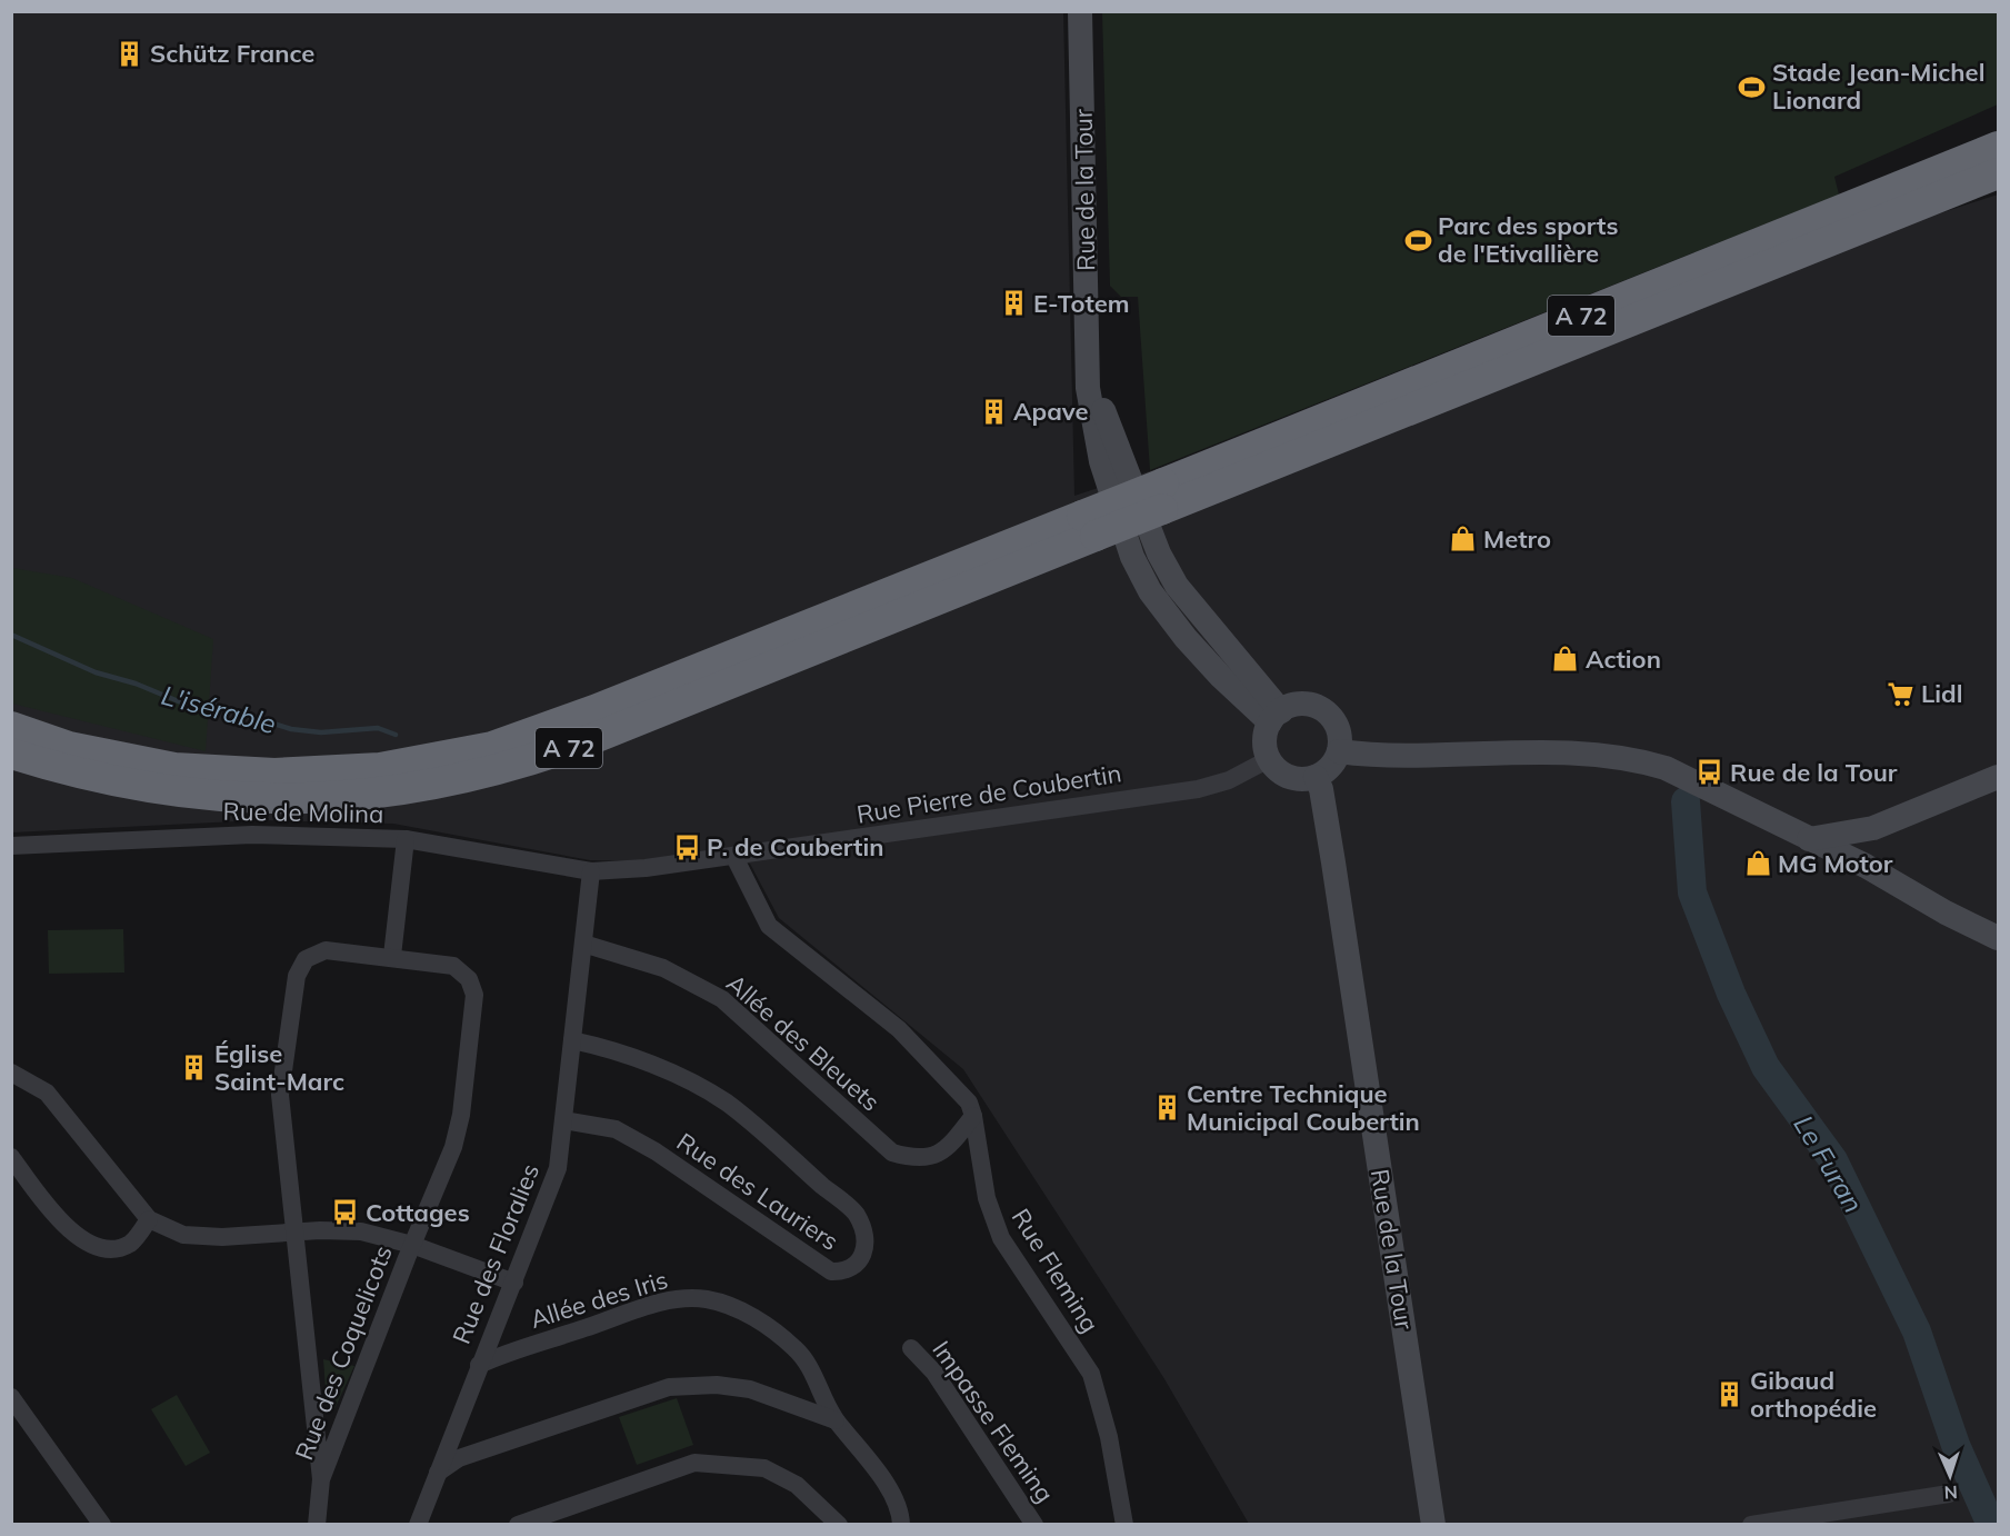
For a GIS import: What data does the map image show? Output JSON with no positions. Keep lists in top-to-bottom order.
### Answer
{
  "streets": {
    "highway": ["A 72"],
    "street": [
      "Rue de la Tour",
      "Rue Pierre de Coubertin",
      "Rue de Molina",
      "Allée des Bleuets",
      "Rue des Lauriers",
      "Rue des Floralies",
      "Rue Fleming",
      "Allée des Iris",
      "Rue des Coquelicots",
      "Impasse Fleming"
    ]
  },
  "crossings": [
    ["Rue de la Tour", "Rue Pierre de Coubertin"],
    ["Rue Pierre de Coubertin", "Rue de Molina"],
    ["Rue Pierre de Coubertin", "Rue des Floralies"],
    ["Rue Pierre de Coubertin", "Rue Fleming"],
    ["Rue de Molina", "Rue des Floralies"],
    ["Allée des Bleuets", "Rue des Floralies"],
    ["Allée des Bleuets", "Rue Fleming"],
    ["Rue des Lauriers", "Rue des Floralies"],
    ["Rue des Floralies", "Allée des Iris"]
  ],
  "water": ["L'isérable", "Le Furan"],
  "places": {
    "building": [
      "Schütz France",
      "E-Totem",
      "Apave",
      "Église Saint-Marc",
      "Centre Technique Municipal Coubertin",
      "Gibaud orthopédie"
    ],
    "sports": ["Stade Jean-Michel Lionard", "Parc des sports de l'Etivallière"],
    "shop": ["Metro", "Action", "MG Motor"],
    "supermarket": ["Lidl"],
    "bus stop": ["Rue de la Tour", "P. de Coubertin", "Cottages"]
  },
  "north": "bottom"
}
